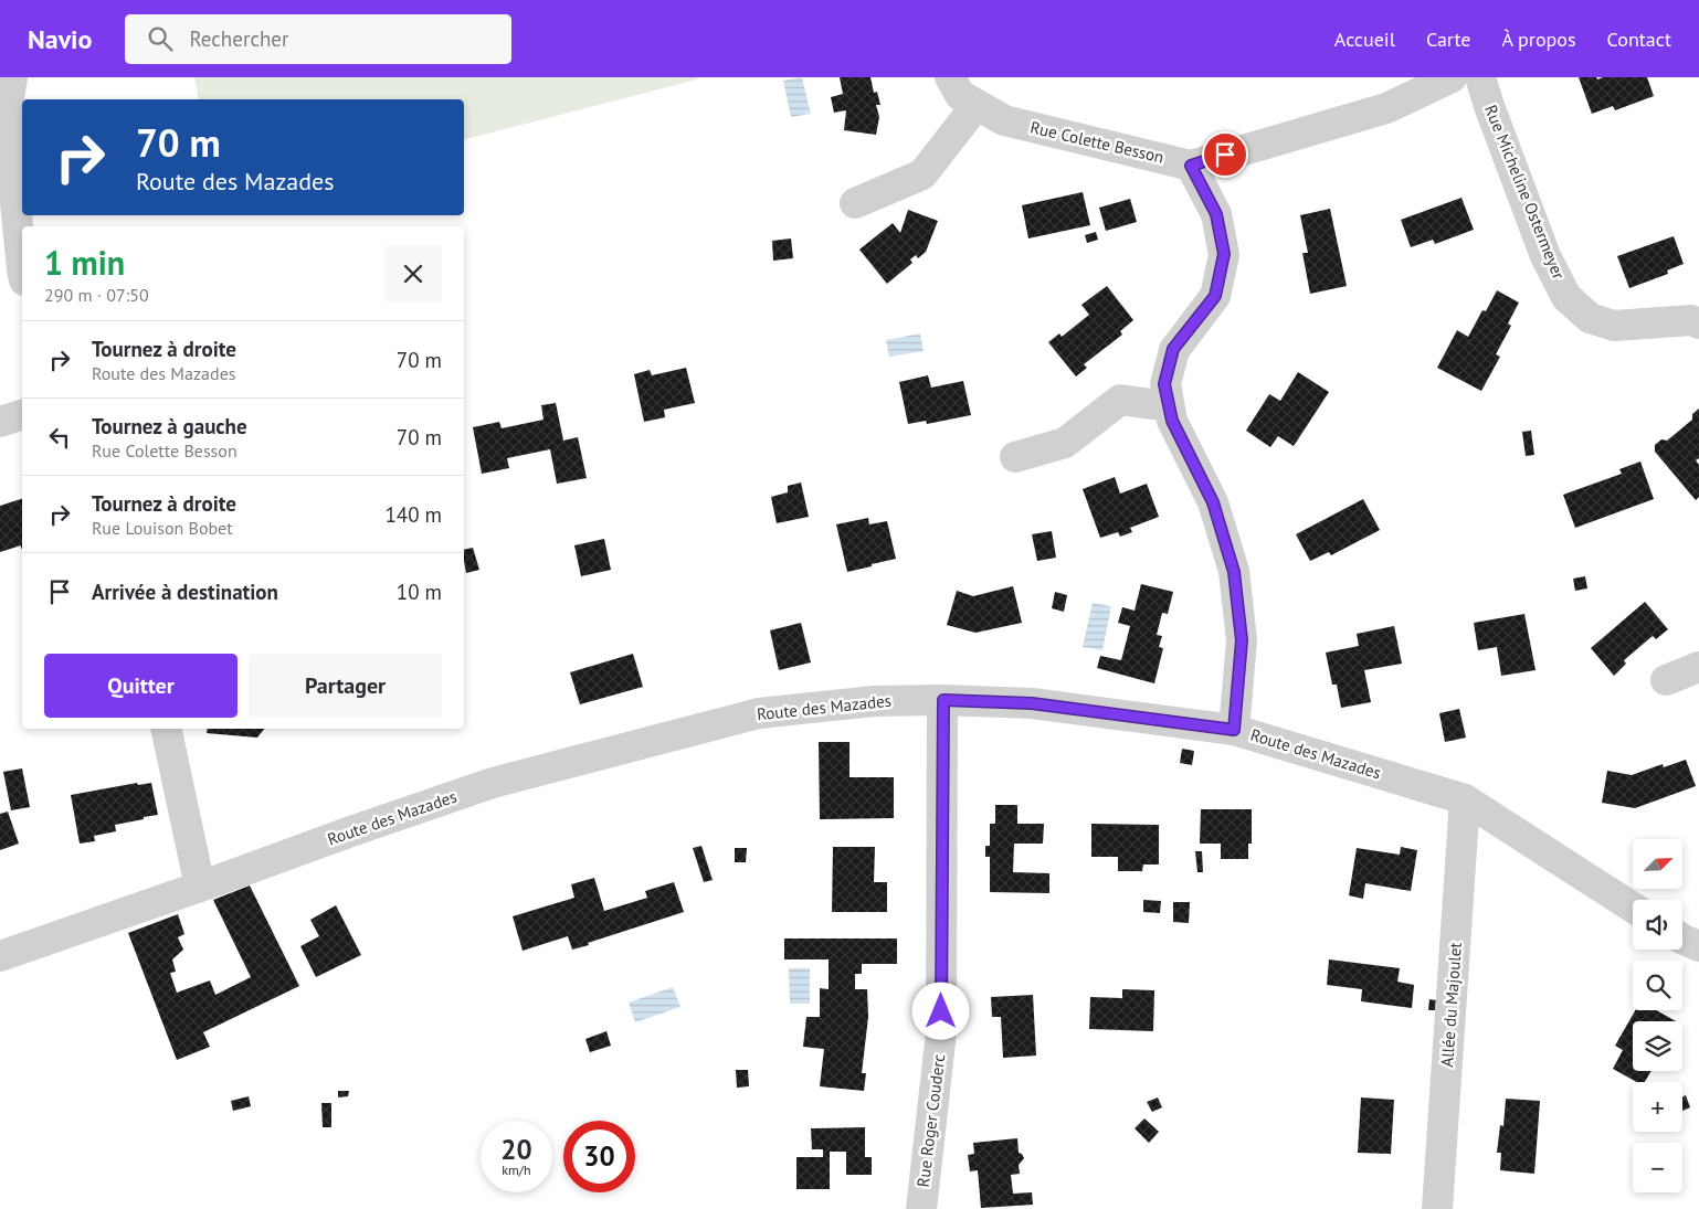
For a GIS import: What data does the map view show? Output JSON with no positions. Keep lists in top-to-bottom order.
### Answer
{
  "streets": {
    "street": [
      "Rue Colette Besson",
      "Rue Micheline Ostermeyer",
      "Route des Mazades",
      "Allée du Majoulet",
      "Rue Roger Couderc"
    ]
  },
  "crossings": [
    ["Route des Mazades", "Allée du Majoulet"],
    ["Route des Mazades", "Rue Roger Couderc"]
  ],
  "north": "top right",
  "page": {
    "header": "Navio",
    "search": "Rechercher",
    "nav": [
      "Accueil",
      "Carte",
      "À propos",
      "Contact"
    ],
    "turn": ["70 m", "Route des Mazades"],
    "heading": ["1 min", "290 m · 07:50"],
    "list": [
      {
        "name": "Tournez à droite",
        "note": "Route des Mazades",
        "value": "70 m"
      },
      {
        "name": "Tournez à gauche",
        "note": "Rue Colette Besson",
        "value": "70 m"
      },
      {
        "name": "Tournez à droite",
        "note": "Rue Louison Bobet",
        "value": "140 m"
      },
      {
        "name": "Arrivée à destination",
        "value": "10 m"
      }
    ],
    "buttons": ["Quitter", "Partager"],
    "map_buttons": ["+", "−"],
    "speed": "20 km/h",
    "limit": "30"
  }
}
